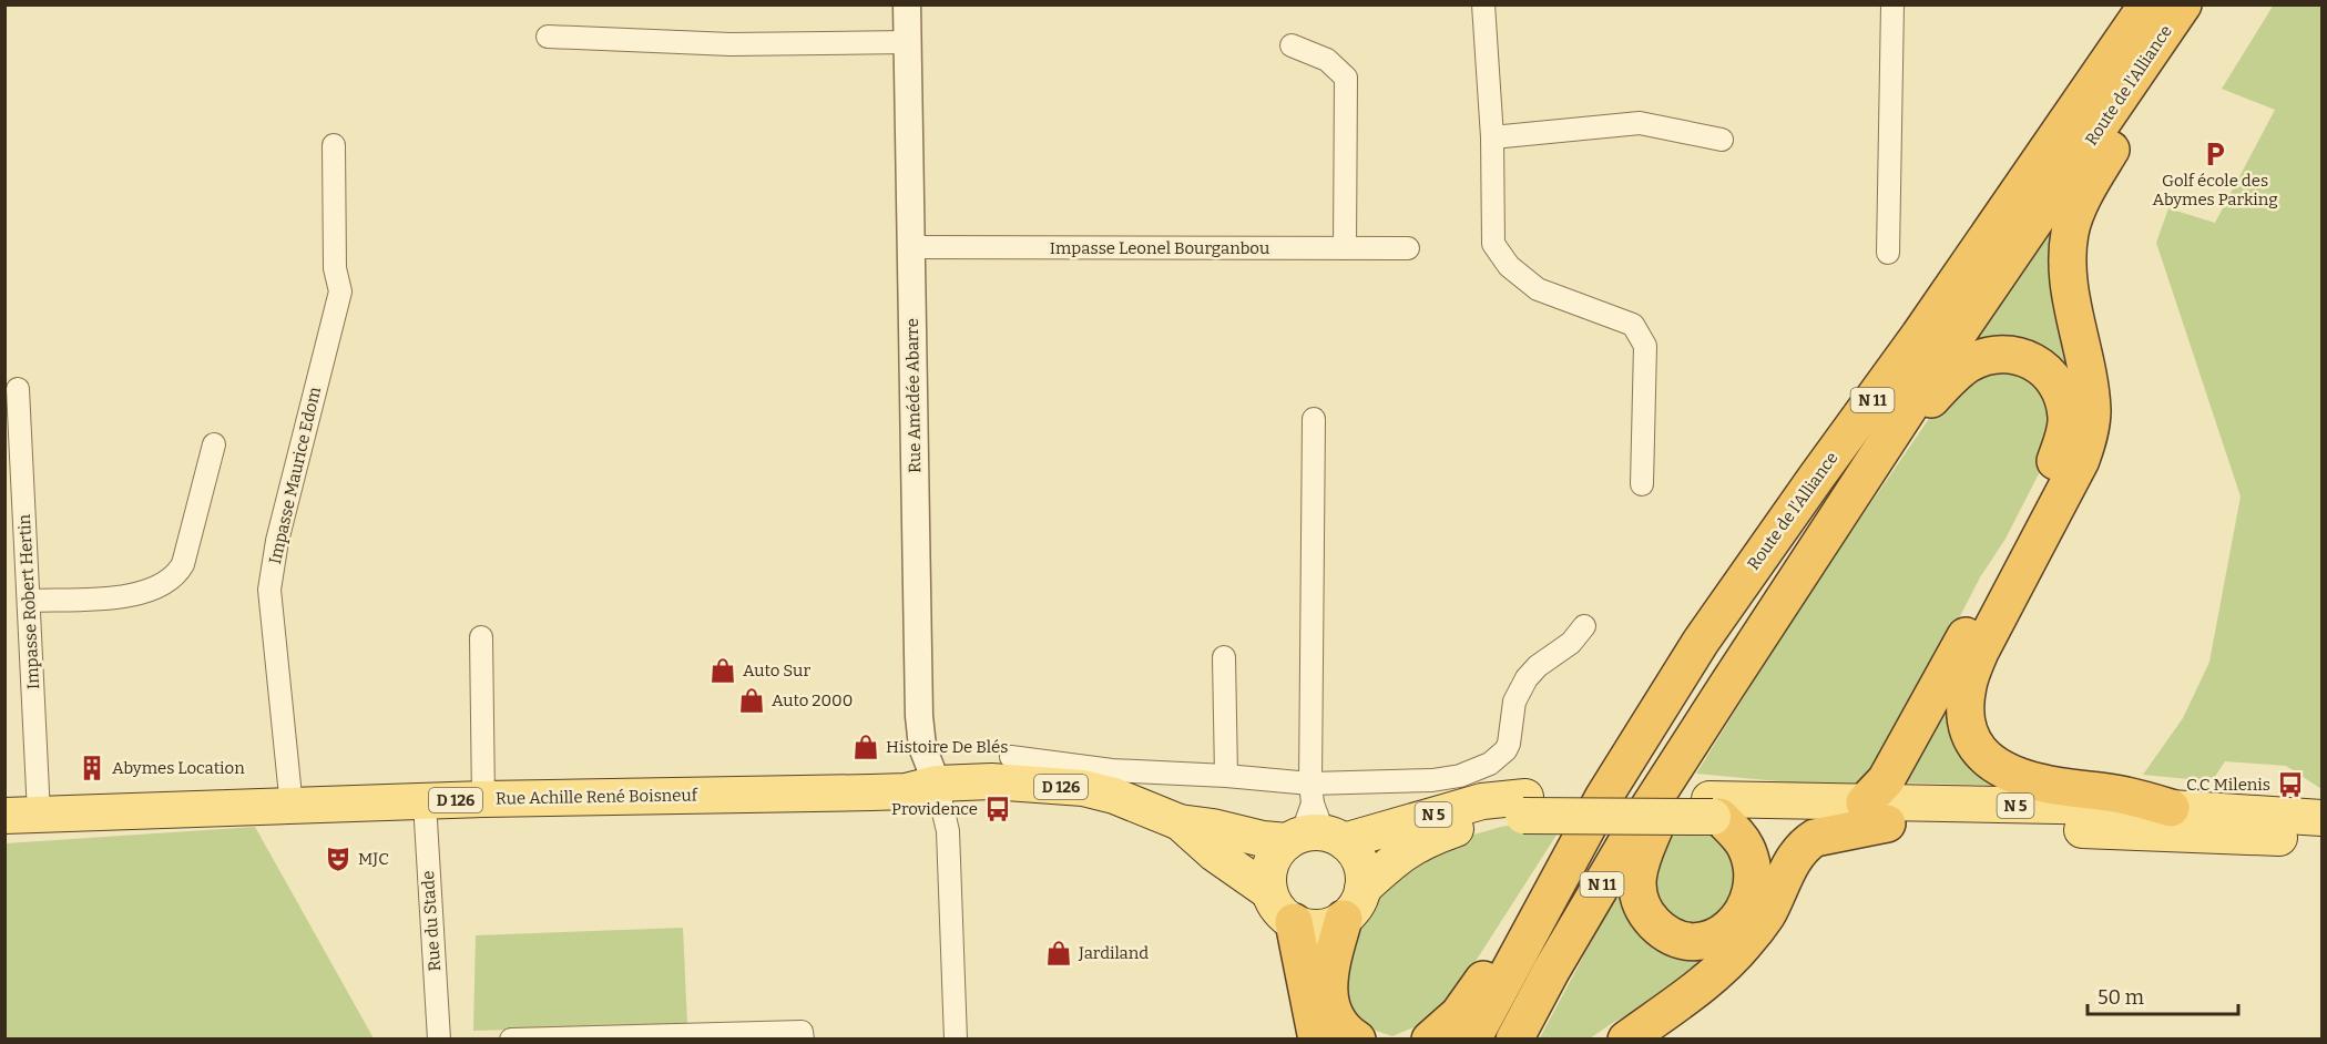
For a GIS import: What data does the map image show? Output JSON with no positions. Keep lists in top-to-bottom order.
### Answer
{
  "streets": {
    "highway": ["Route de l'Alliance", "N 11"],
    "main road": ["D 126", "Rue Achille René Boisneuf", "N 5"],
    "street": [
      "Impasse Leonel Bourganbou",
      "Rue Amédée Abarre",
      "Impasse Maurice Edom",
      "Impasse Robert Hertin",
      "Rue du Stade"
    ]
  },
  "crossings": [
    ["Impasse Leonel Bourganbou", "Rue Amédée Abarre"],
    ["Rue Amédée Abarre", "Rue Achille René Boisneuf"],
    ["Impasse Maurice Edom", "Rue Achille René Boisneuf"],
    ["Impasse Robert Hertin", "Rue Achille René Boisneuf"],
    ["Rue Achille René Boisneuf", "N 5"],
    ["Rue Achille René Boisneuf", "Rue du Stade"]
  ],
  "places": {
    "parking": ["Golf école des Abymes Parking"],
    "shop": [
      "Auto Sur",
      "Auto 2000",
      "Histoire De Blés",
      "Jardiland"
    ],
    "building": ["Abymes Location"],
    "bus stop": ["C.C Milenis", "Providence"],
    "theatre": ["MJC"]
  },
  "scale_bar": "50 m"
}
